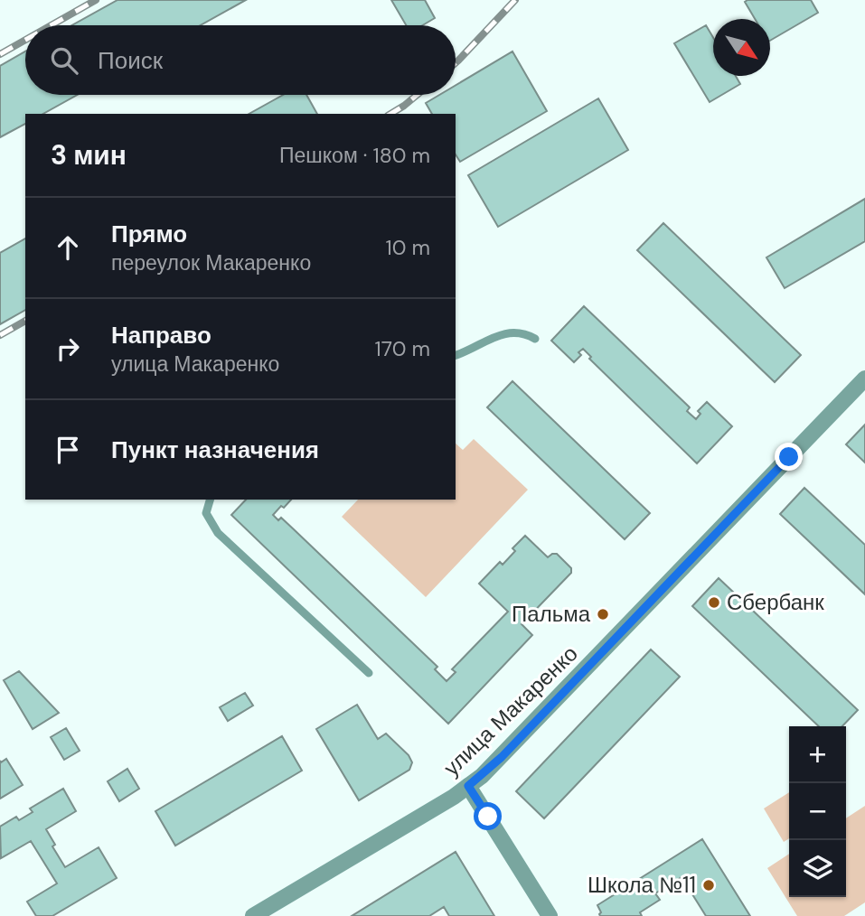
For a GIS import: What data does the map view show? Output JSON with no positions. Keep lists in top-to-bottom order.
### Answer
{
  "streets": {
    "street": ["улица Макаренко"]
  },
  "places": ["Сбербанк", "Пальма", "Школа №11"],
  "north": "bottom right",
  "page": {
    "search": "Поиск",
    "heading": ["3 мин", "Пешком · 180 m"],
    "list": [
      ["Прямо", "переулок Макаренко", "10 m"],
      ["Направо", "улица Макаренко", "170 m"],
      "Пункт назначения"
    ],
    "map_buttons": ["+", "−"]
  }
}
